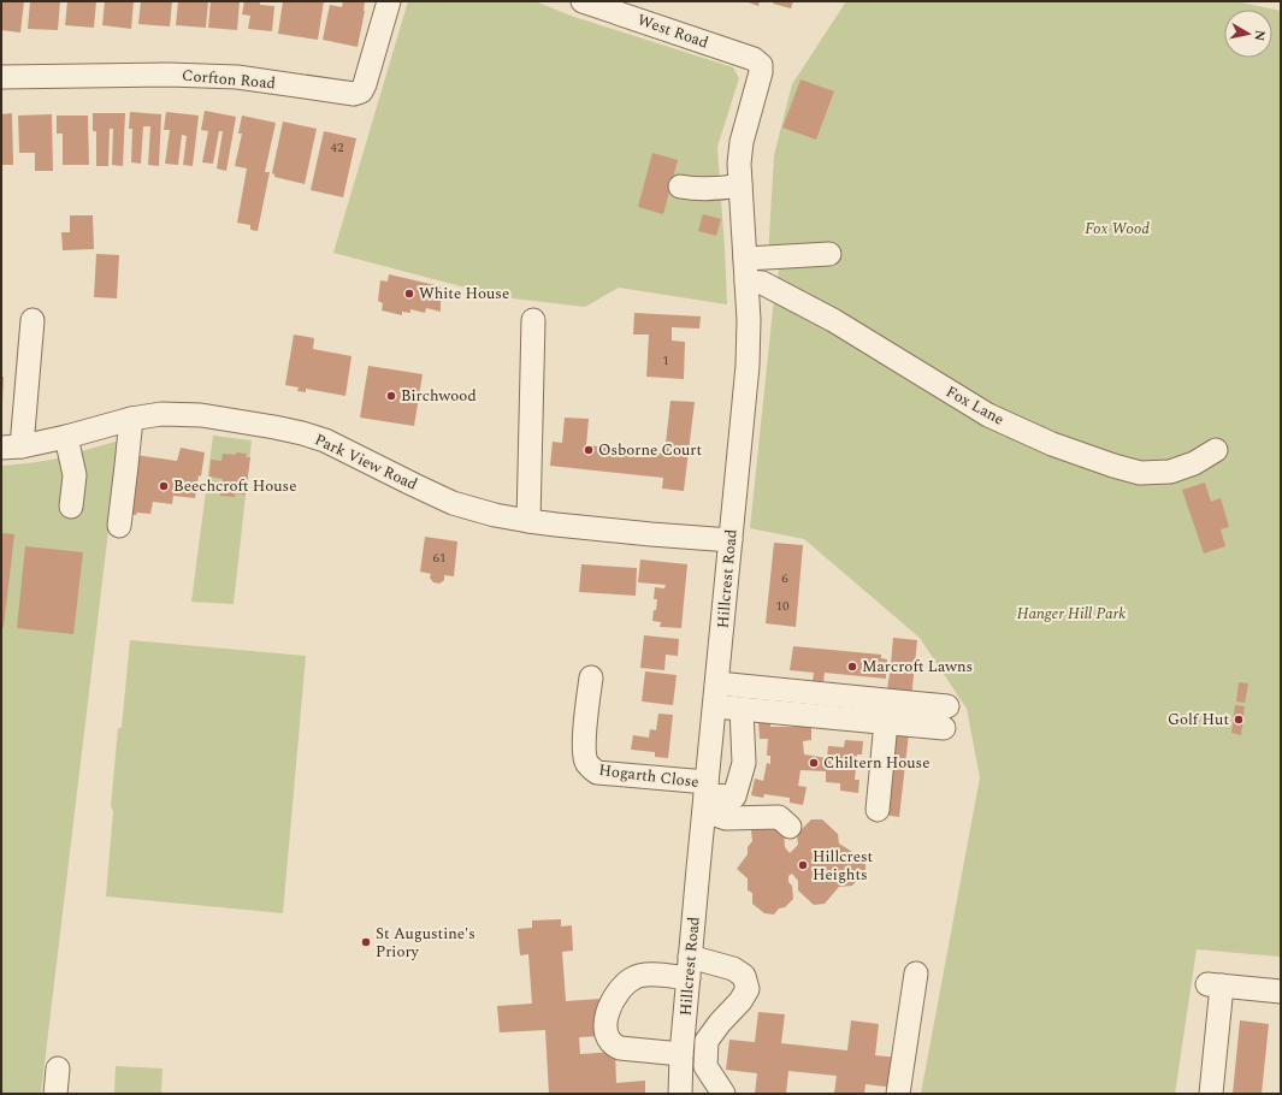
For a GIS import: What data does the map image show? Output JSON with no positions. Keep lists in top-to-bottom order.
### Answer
{
  "streets": {
    "street": [
      "West Road",
      "Corfton Road",
      "Fox Lane",
      "Park View Road",
      "Hillcrest Road",
      "Hogarth Close"
    ]
  },
  "crossings": [
    ["West Road", "Hillcrest Road"],
    ["Fox Lane", "Hillcrest Road"],
    ["Park View Road", "Hillcrest Road"],
    ["Hillcrest Road", "Hogarth Close"]
  ],
  "parks": ["Fox Wood", "Hanger Hill Park"],
  "places": [
    "White House",
    "Birchwood",
    "Osborne Court",
    "Beechcroft House",
    "Marcroft Lawns",
    "Golf Hut",
    "Chiltern House",
    "Hillcrest Heights",
    "St Augustine's Priory"
  ],
  "house_numbers": [
    "42",
    "1",
    "61",
    "6",
    "10"
  ],
  "north": "right"
}
